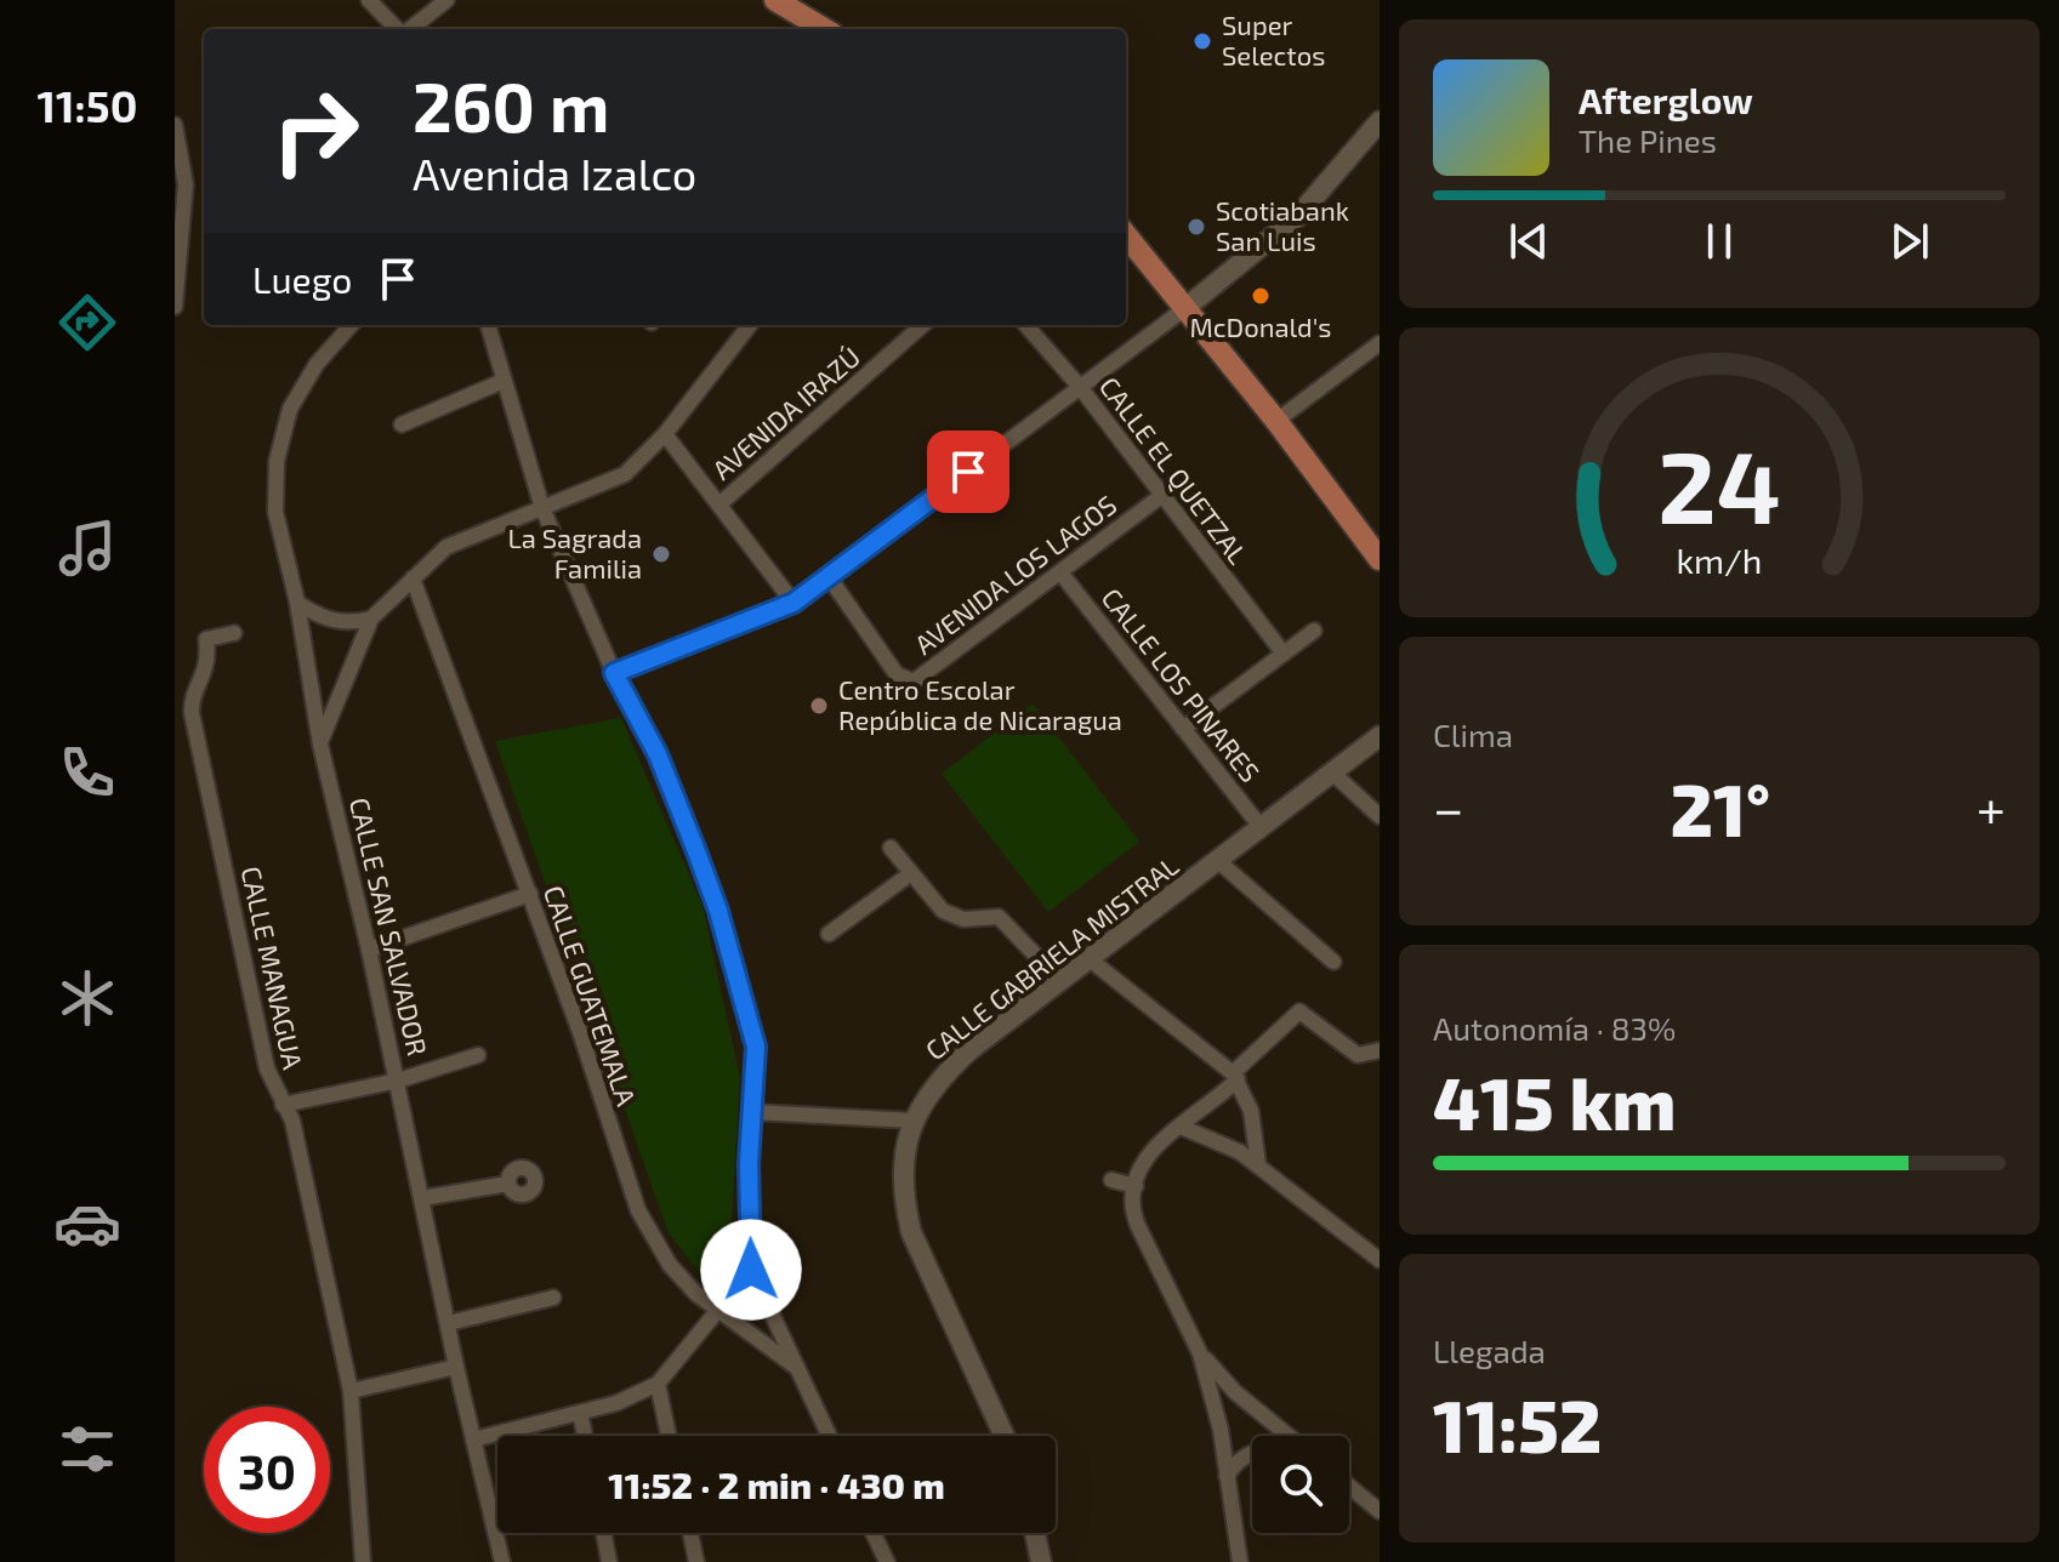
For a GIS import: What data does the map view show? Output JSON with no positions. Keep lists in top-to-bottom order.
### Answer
{
  "streets": {
    "street": [
      "AVENIDA IRAZÚ",
      "CALLE EL QUETZAL",
      "AVENIDA LOS LAGOS",
      "CALLE LOS PINARES",
      "CALLE SAN SALVADOR",
      "CALLE GABRIELA MISTRAL",
      "CALLE MANAGUA",
      "CALLE GUATEMALA"
    ]
  },
  "crossings": [
    ["CALLE EL QUETZAL", "AVENIDA LOS LAGOS"],
    ["AVENIDA LOS LAGOS", "CALLE LOS PINARES"],
    ["CALLE LOS PINARES", "CALLE GABRIELA MISTRAL"]
  ],
  "places": [
    "Super Selectos",
    "Scotiabank San Luis",
    "McDonald's",
    "La Sagrada Familia",
    "Centro Escolar República de Nicaragua"
  ],
  "page": {
    "tabs": "11:50",
    "turn": ["260 m", "Avenida Izalco"],
    "song": ["Afterglow", "The Pines"],
    "then": "Luego",
    "tile": [
      "Clima",
      ["Autonomía · 83%", "415 km"],
      ["Llegada", "11:52"]
    ],
    "heat": ["−", "21°", "+"],
    "limit": "30",
    "trip": "11:52 · 2 min · 430 m",
    "gauge": ["24", "km/h"]
  }
}
